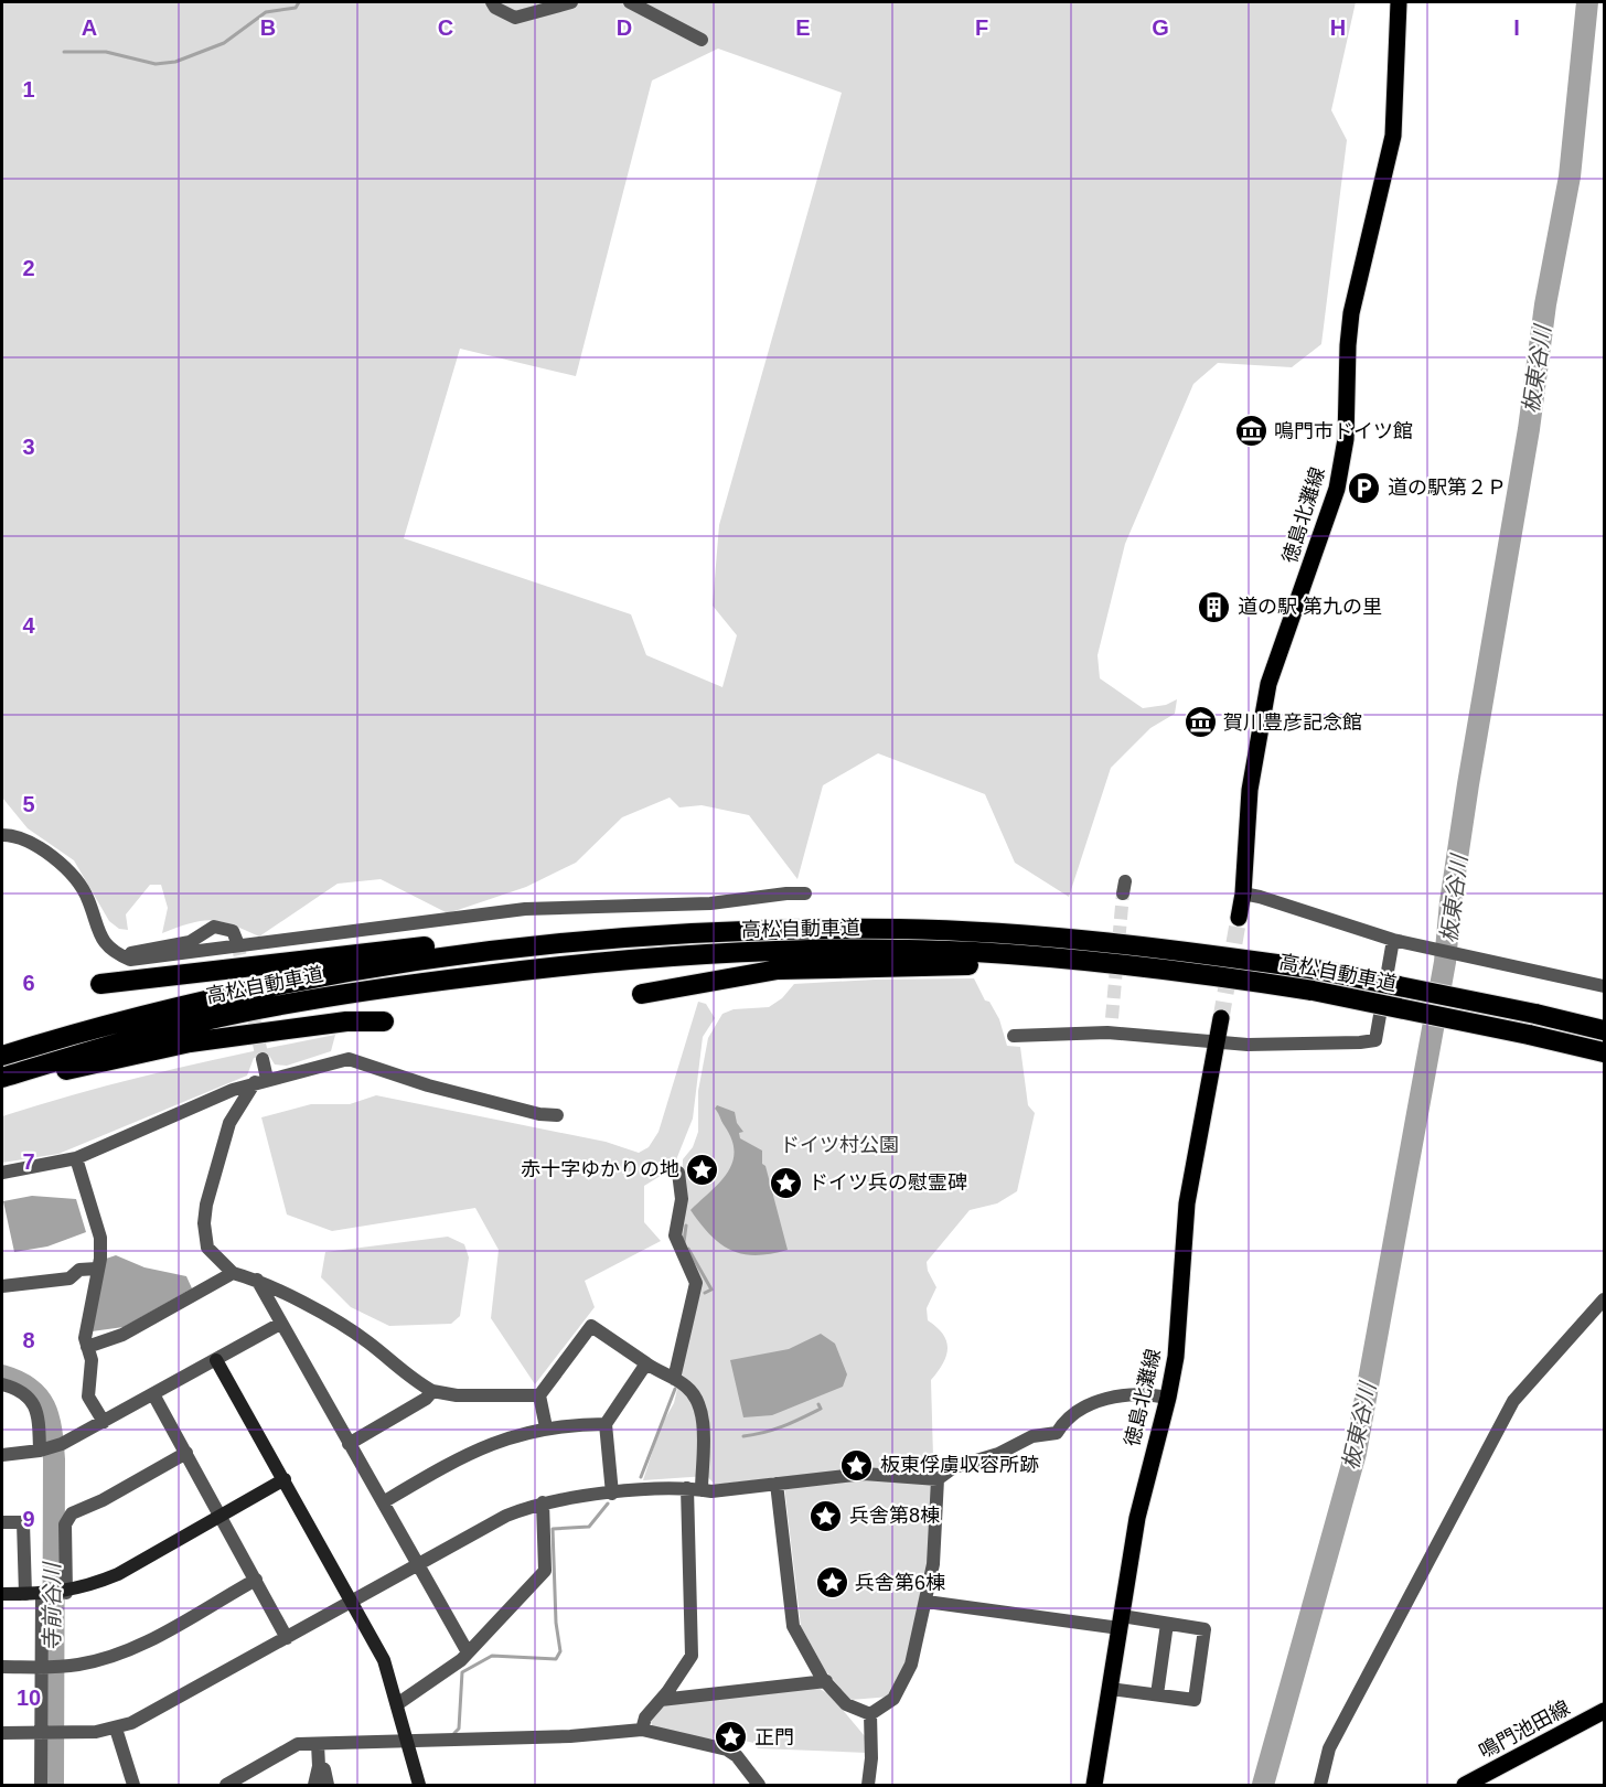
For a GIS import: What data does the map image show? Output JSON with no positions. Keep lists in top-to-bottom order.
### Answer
{
  "streets": {
    "highway": ["高松自動車道"],
    "main road": ["徳島北灘線", "鳴門池田線"]
  },
  "water": ["板東谷川", "寺前谷川"],
  "parks": ["ドイツ村公園"],
  "places": {
    "museum": ["鳴門市ドイツ館", "賀川豊彦記念館"],
    "parking": ["道の駅第２Ｐ"],
    "building": ["道の駅 第九の里"],
    "place": [
      "赤十字ゆかりの地",
      "ドイツ兵の慰霊碑",
      "板東俘虜収容所跡",
      "兵舎第8棟",
      "兵舎第6棟",
      "正門"
    ]
  },
  "grid": {
    "columns": [
      "A",
      "B",
      "C",
      "D",
      "E",
      "F",
      "G",
      "H",
      "I"
    ],
    "rows": [
      "1",
      "2",
      "3",
      "4",
      "5",
      "6",
      "7",
      "8",
      "9",
      "10"
    ]
  }
}
